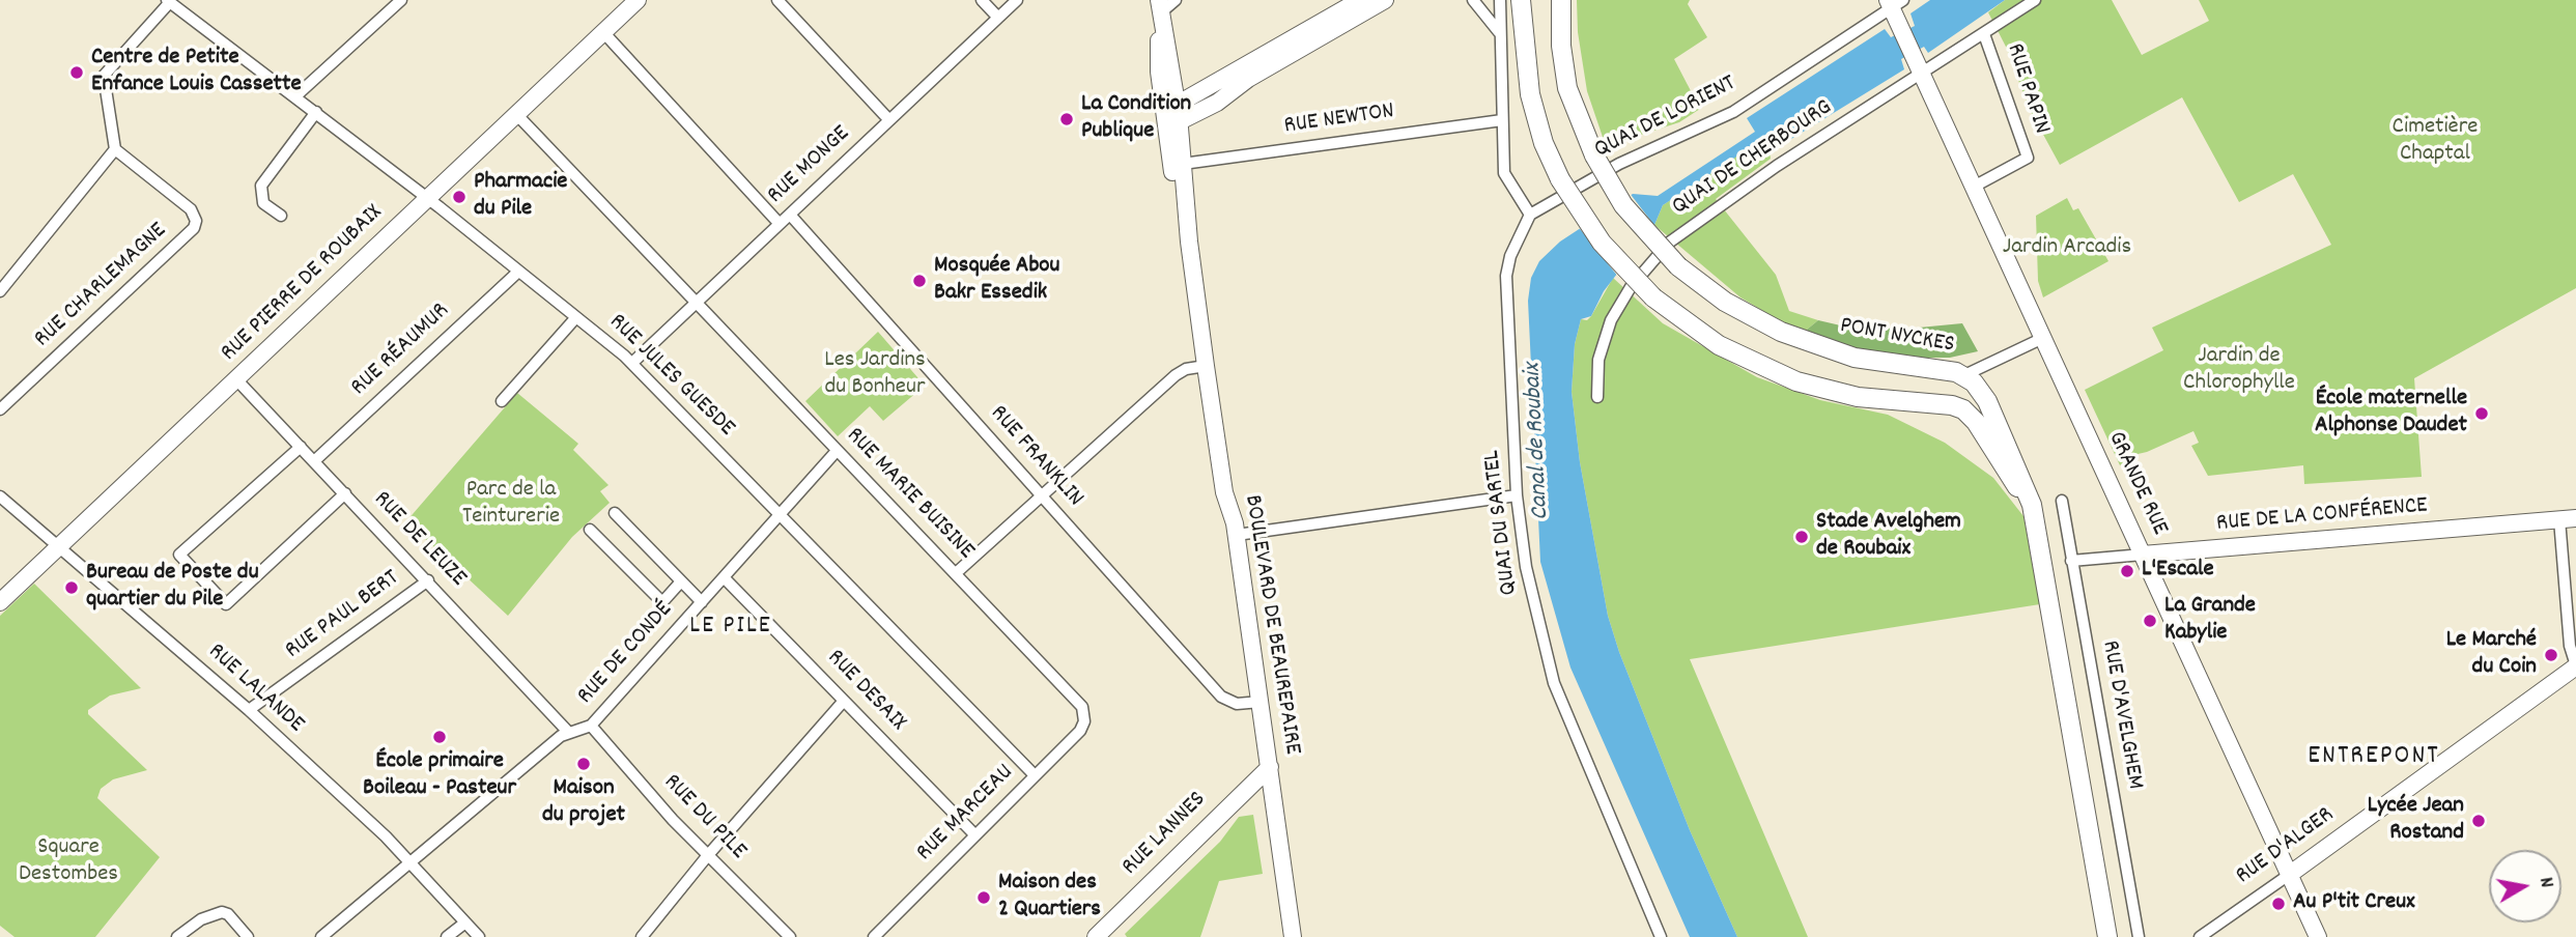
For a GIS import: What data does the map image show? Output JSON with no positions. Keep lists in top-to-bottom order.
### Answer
{
  "streets": {
    "main road": ["PONT NYCKES"],
    "street": [
      "RUE PAPIN",
      "QUAI DE LORIENT",
      "RUE NEWTON",
      "QUAI DE CHERBOURG",
      "RUE MONGE",
      "RUE PIERRE DE ROUBAIX",
      "RUE CHARLEMAGNE",
      "RUE RÉAUMUR",
      "RUE JULES GUESDE",
      "RUE FRANKLIN",
      "GRANDE RUE",
      "RUE MARIE BUISINE",
      "RUE DE LA CONFÉRENCE",
      "QUAI DU SARTEL",
      "RUE DE LEUZE",
      "RUE PAUL BERT",
      "BOULEVARD DE BEAUREPAIRE",
      "RUE DE CONDÉ",
      "RUE LALANDE",
      "RUE DESAIX",
      "RUE D'AVELGHEM",
      "RUE MARCEAU",
      "RUE DU PILE",
      "RUE LANNES",
      "RUE D'ALGER"
    ]
  },
  "crossings": [
    ["RUE PAPIN", "QUAI DE CHERBOURG"],
    ["RUE PAPIN", "GRANDE RUE"],
    ["QUAI DE LORIENT", "GRANDE RUE"],
    ["QUAI DE LORIENT", "QUAI DU SARTEL"],
    ["RUE NEWTON", "BOULEVARD DE BEAUREPAIRE"],
    ["QUAI DE CHERBOURG", "GRANDE RUE"],
    ["RUE MONGE", "RUE JULES GUESDE"],
    ["RUE MONGE", "RUE FRANKLIN"],
    ["RUE MONGE", "RUE MARIE BUISINE"],
    ["RUE PIERRE DE ROUBAIX", "RUE JULES GUESDE"],
    ["RUE PIERRE DE ROUBAIX", "RUE MARIE BUISINE"],
    ["RUE PIERRE DE ROUBAIX", "RUE DE LEUZE"],
    ["RUE PIERRE DE ROUBAIX", "RUE LALANDE"],
    ["PONT NYCKES", "GRANDE RUE"],
    ["RUE RÉAUMUR", "RUE JULES GUESDE"],
    ["RUE RÉAUMUR", "RUE DE LEUZE"],
    ["RUE JULES GUESDE", "RUE DE CONDÉ"],
    ["RUE JULES GUESDE", "RUE MARCEAU"],
    ["RUE FRANKLIN", "BOULEVARD DE BEAUREPAIRE"],
    ["GRANDE RUE", "RUE DE LA CONFÉRENCE"],
    ["GRANDE RUE", "RUE D'ALGER"],
    ["RUE MARIE BUISINE", "RUE DE CONDÉ"],
    ["RUE MARIE BUISINE", "RUE MARCEAU"],
    ["RUE DE LA CONFÉRENCE", "RUE D'AVELGHEM"],
    ["RUE DE LEUZE", "RUE PAUL BERT"],
    ["RUE DE LEUZE", "RUE DE CONDÉ"],
    ["RUE PAUL BERT", "RUE LALANDE"],
    ["BOULEVARD DE BEAUREPAIRE", "RUE LANNES"],
    ["RUE DE CONDÉ", "RUE LALANDE"],
    ["RUE DE CONDÉ", "RUE DESAIX"],
    ["RUE DE CONDÉ", "RUE DU PILE"],
    ["RUE DESAIX", "RUE MARCEAU"]
  ],
  "districts": ["LE PILE", "ENTREPONT"],
  "water": ["Canal de Roubaix"],
  "parks": [
    "Cimetière Chaptal",
    "Jardin Arcadis",
    "Jardin de Chlorophylle",
    "Les Jardins du Bonheur",
    "Parc de la Teinturerie",
    "Square Destombes"
  ],
  "places": [
    "Centre de Petite Enfance Louis Cassette",
    "La Condition Publique",
    "Pharmacie du Pile",
    "Mosquée Abou Bakr Essedik",
    "École maternelle Alphonse Daudet",
    "Stade Avelghem de Roubaix",
    "L'Escale",
    "Bureau de Poste du quartier du Pile",
    "La Grande Kabylie",
    "Le Marché du Coin",
    "École primaire Boileau - Pasteur",
    "Maison du projet",
    "Lycée Jean Rostand",
    "Maison des 2 Quartiers",
    "Au P'tit Creux"
  ],
  "north": "right"
}
